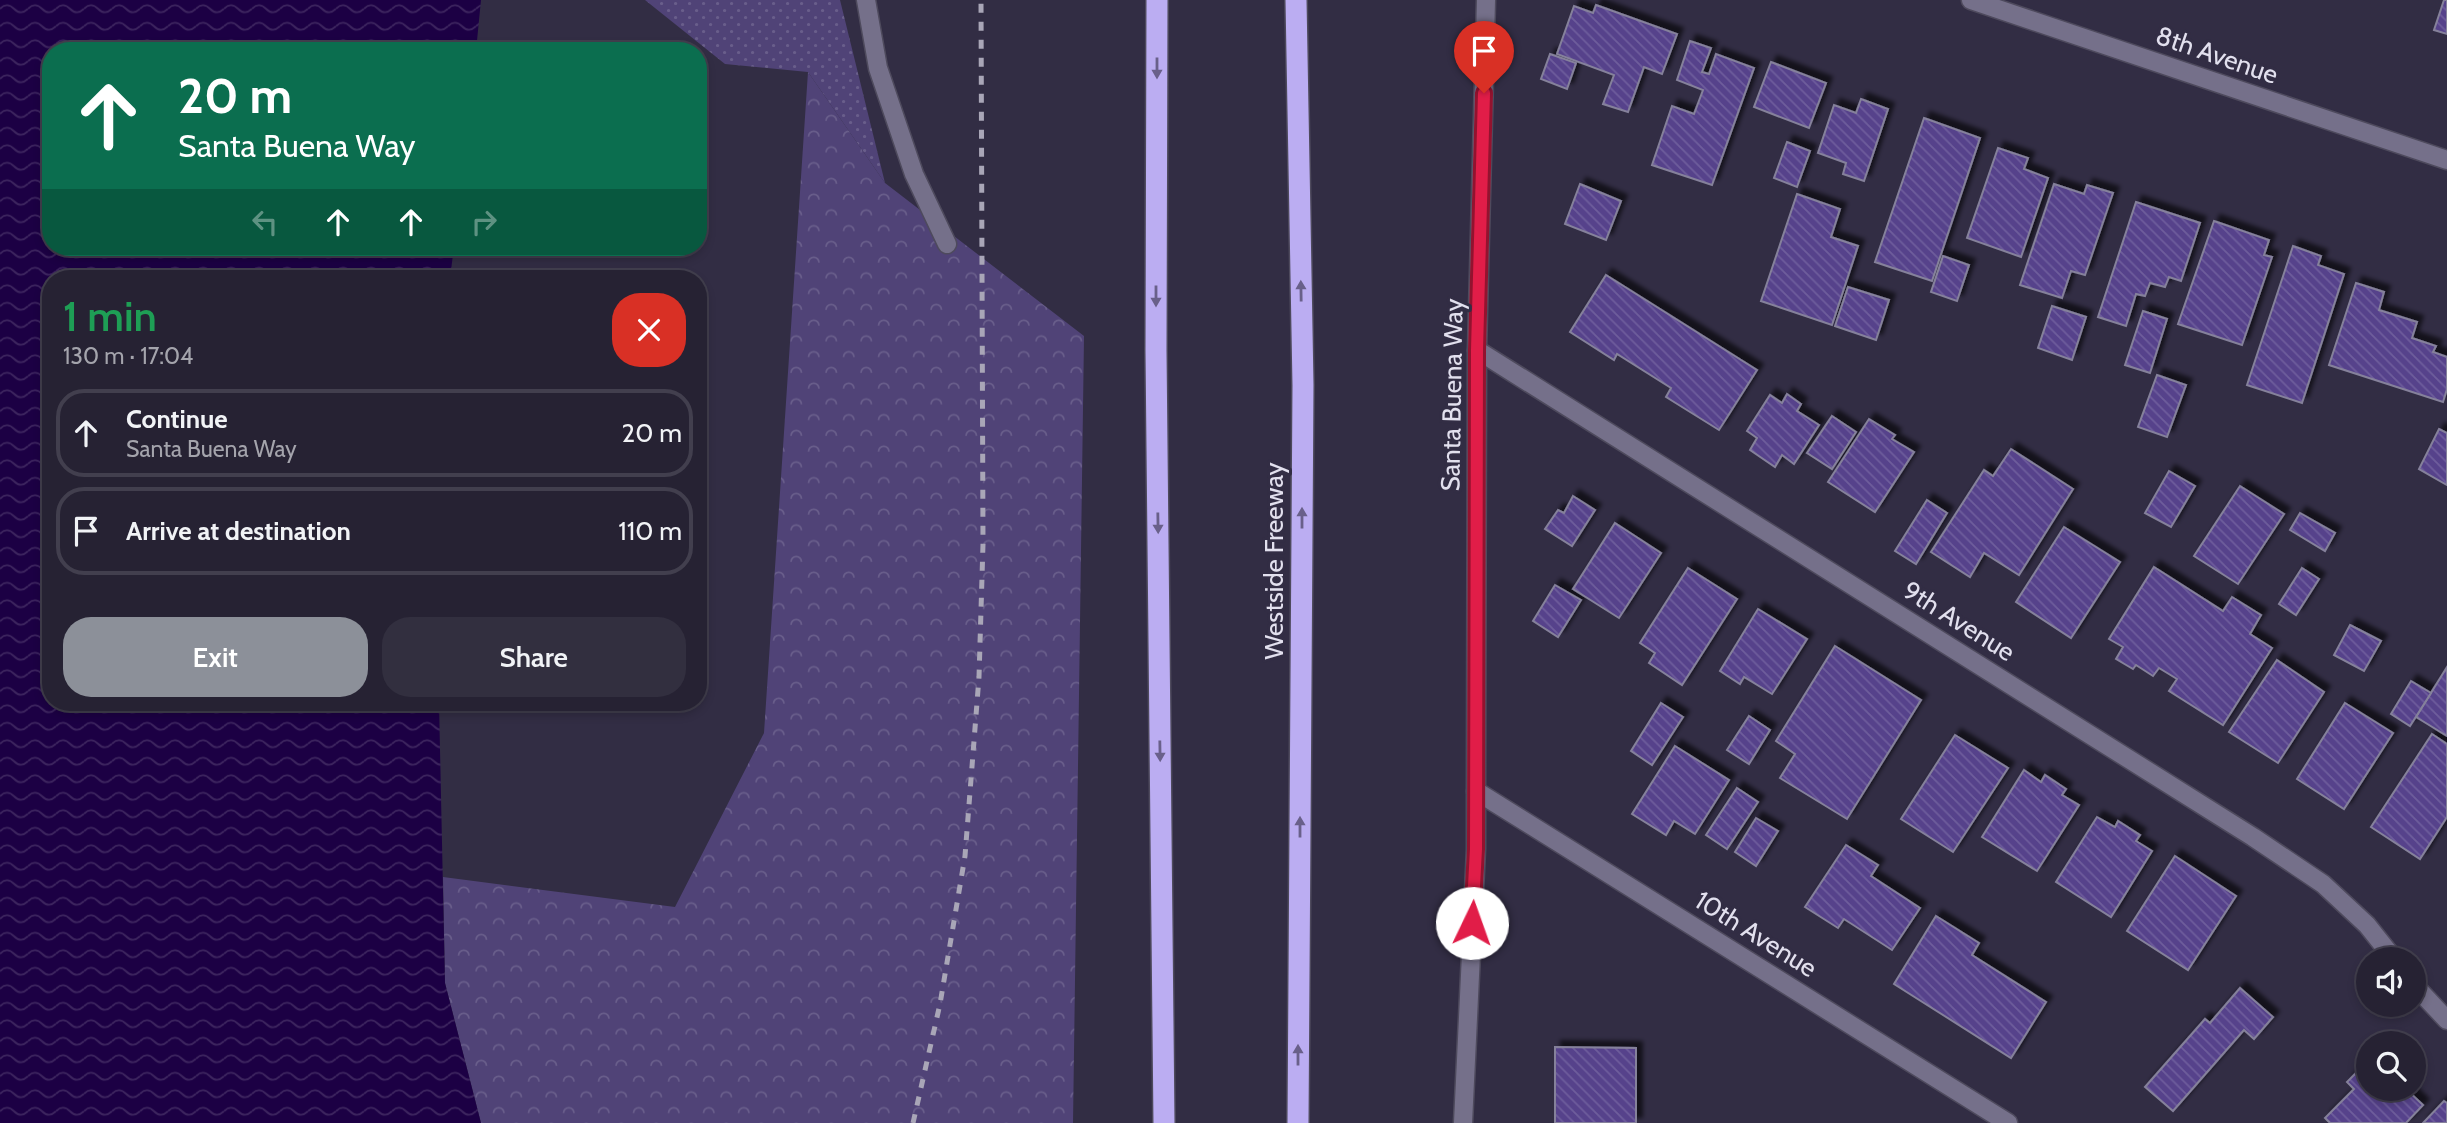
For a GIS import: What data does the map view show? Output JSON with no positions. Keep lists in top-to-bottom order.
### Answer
{
  "streets": {
    "highway": ["Westside Freeway"],
    "street": [
      "8th Avenue",
      "Santa Buena Way",
      "9th Avenue",
      "10th Avenue"
    ]
  },
  "crossings": [
    ["Santa Buena Way", "9th Avenue"],
    ["Santa Buena Way", "10th Avenue"]
  ],
  "page": {
    "turn": ["20 m", "Santa Buena Way"],
    "heading": ["1 min", "130 m · 17:04"],
    "list": [
      {
        "name": "Continue",
        "note": "Santa Buena Way",
        "value": "20 m"
      },
      {
        "name": "Arrive at destination",
        "value": "110 m"
      }
    ],
    "buttons": ["Exit", "Share"]
  }
}
